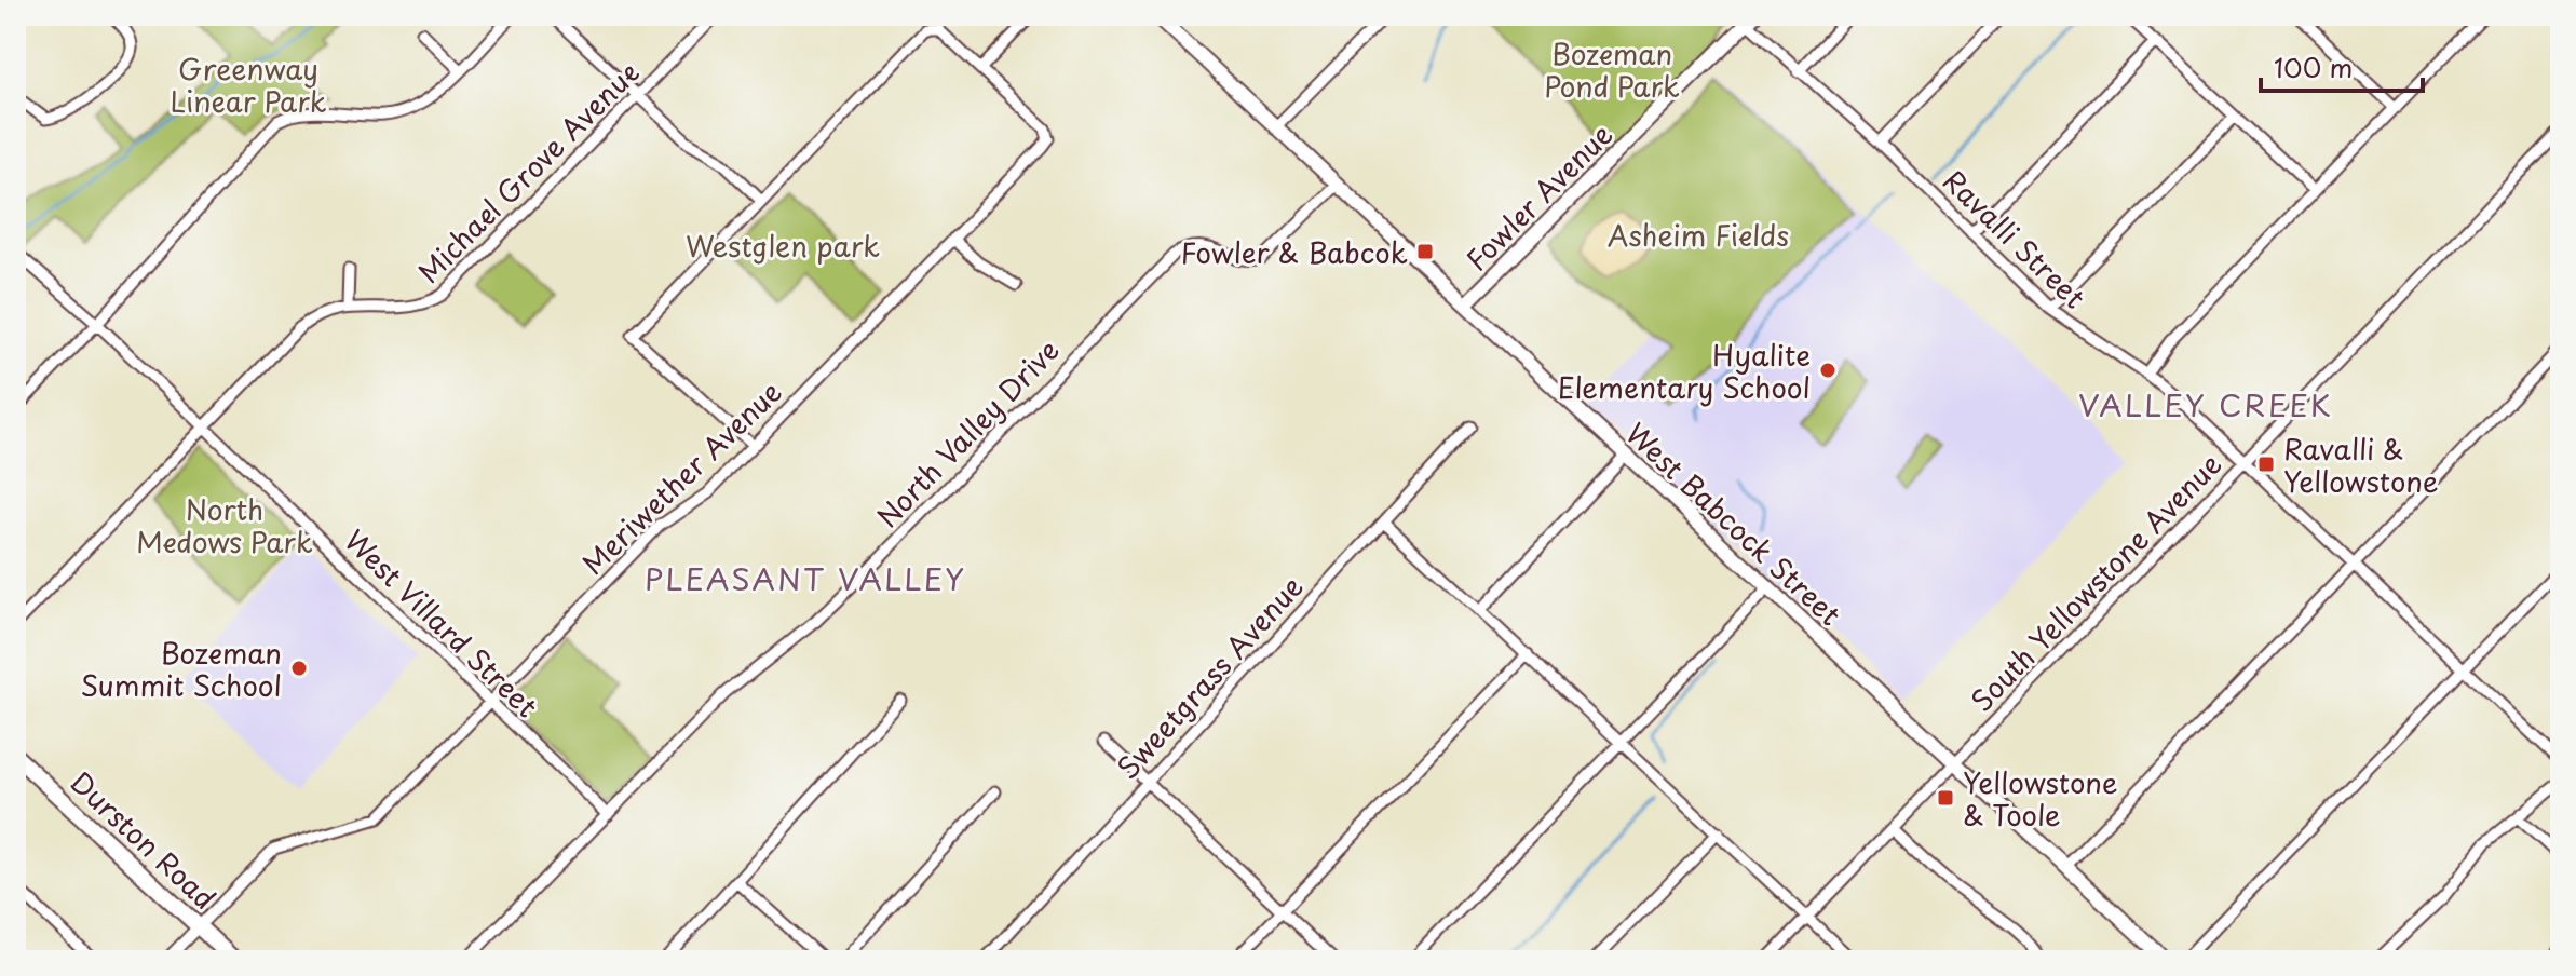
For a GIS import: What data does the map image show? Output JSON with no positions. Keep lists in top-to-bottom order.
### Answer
{
  "streets": {
    "main road": ["Durston Road"],
    "street": [
      "Michael Grove Avenue",
      "Fowler Avenue",
      "Ravalli Street",
      "North Valley Drive",
      "Meriwether Avenue",
      "West Babcock Street",
      "South Yellowstone Avenue",
      "West Villard Street",
      "Sweetgrass Avenue"
    ]
  },
  "crossings": [
    ["Michael Grove Avenue", "West Villard Street"],
    ["Fowler Avenue", "Ravalli Street"],
    ["Fowler Avenue", "West Babcock Street"],
    ["Ravalli Street", "South Yellowstone Avenue"],
    ["North Valley Drive", "West Babcock Street"],
    ["North Valley Drive", "West Villard Street"],
    ["Meriwether Avenue", "West Villard Street"],
    ["Meriwether Avenue", "Durston Road"],
    ["West Babcock Street", "South Yellowstone Avenue"]
  ],
  "districts": ["VALLEY CREEK", "PLEASANT VALLEY"],
  "parks": [
    "Bozeman Pond Park",
    "Greenway Linear Park",
    "Asheim Fields",
    "Westglen park",
    "North Medows Park"
  ],
  "places": {
    "transit": ["Fowler & Babcok", "Ravalli & Yellowstone", "Yellowstone & Toole"],
    "other": ["Hyalite Elementary School", "Bozeman Summit School"]
  },
  "scale_bar": "100 m"
}
